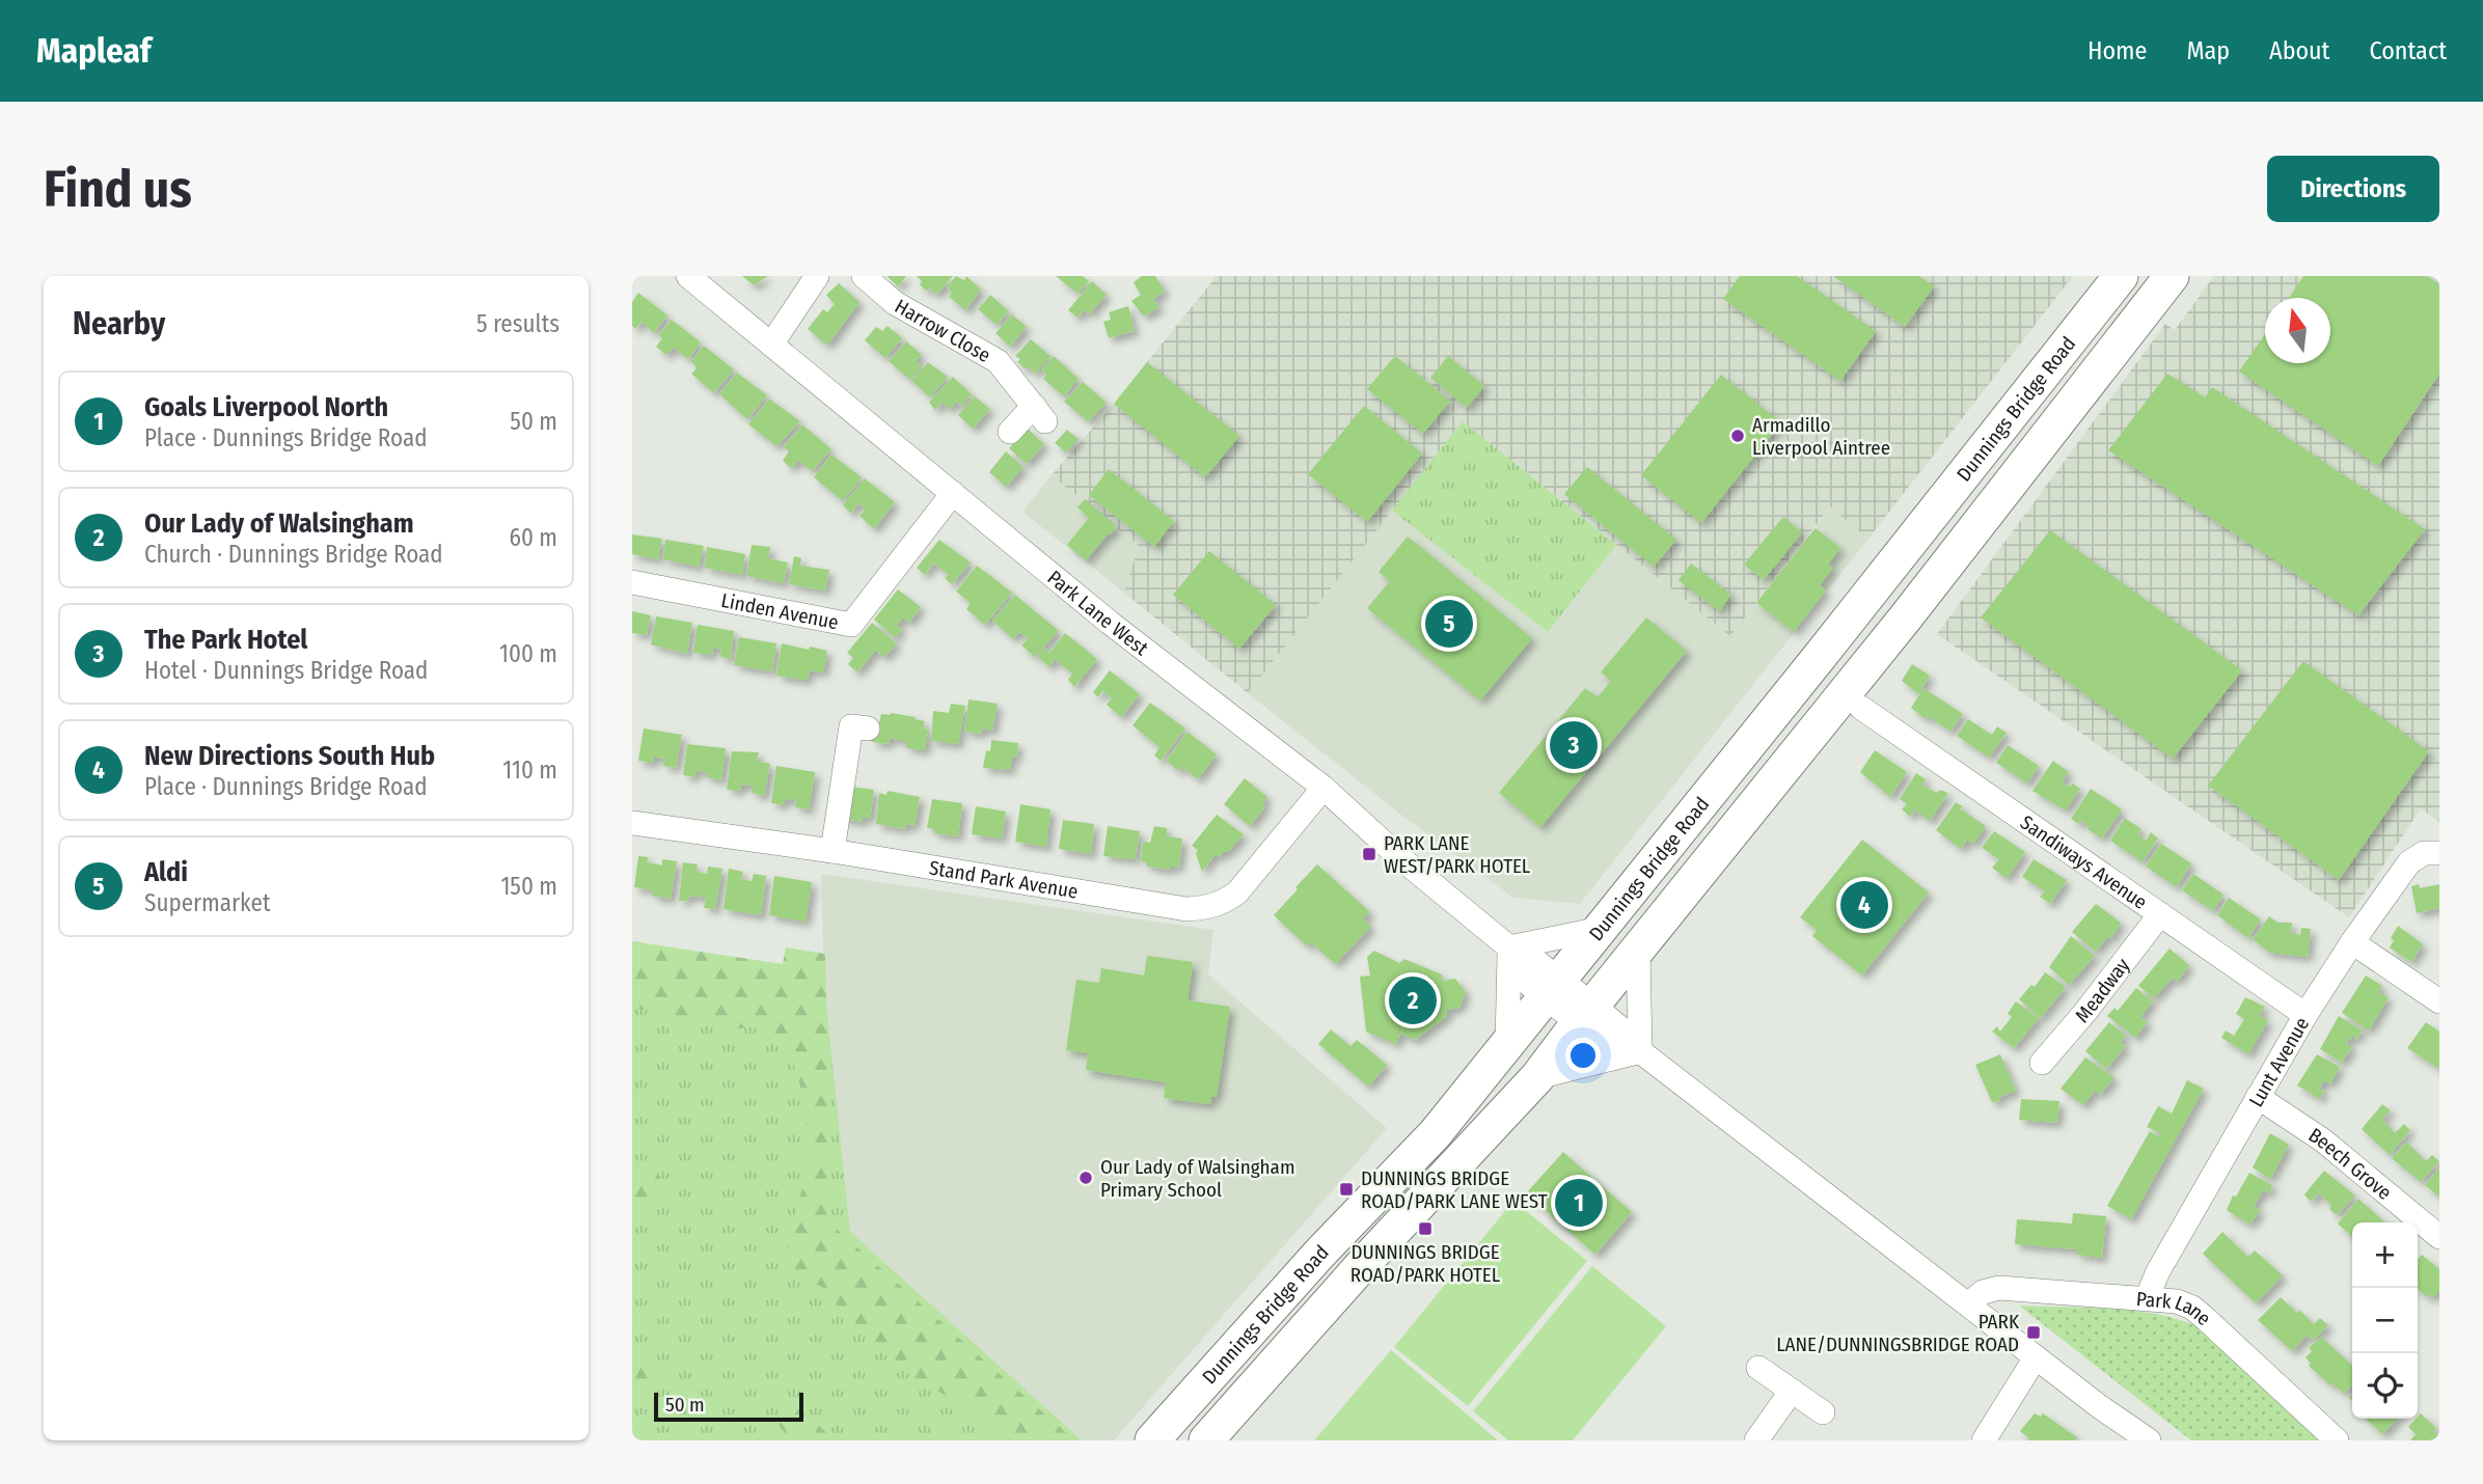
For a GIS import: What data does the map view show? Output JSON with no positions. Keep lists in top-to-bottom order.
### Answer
{
  "streets": {
    "highway": ["Dunnings Bridge Road"],
    "street": [
      "Harrow Close",
      "Linden Avenue",
      "Park Lane West",
      "Sandiways Avenue",
      "Stand Park Avenue",
      "Meadway",
      "Lunt Avenue",
      "Beech Grove",
      "Park Lane"
    ]
  },
  "crossings": [
    ["Dunnings Bridge Road", "Park Lane West"],
    ["Linden Avenue", "Park Lane West"],
    ["Park Lane West", "Stand Park Avenue"],
    ["Sandiways Avenue", "Meadway"],
    ["Sandiways Avenue", "Lunt Avenue"],
    ["Lunt Avenue", "Beech Grove"],
    ["Lunt Avenue", "Park Lane"]
  ],
  "places": {
    "other": ["Armadillo Liverpool Aintree", "Our Lady of Walsingham Primary School"],
    "transit": [
      "PARK LANE WEST/PARK HOTEL",
      "DUNNINGS BRIDGE ROAD/PARK LANE WEST",
      "DUNNINGS BRIDGE ROAD/PARK HOTEL",
      "PARK LANE/DUNNINGSBRIDGE ROAD"
    ]
  },
  "scale_bar": "50 m",
  "north": "top",
  "page": {
    "header": "Mapleaf",
    "nav": [
      "Home",
      "Map",
      "About",
      "Contact"
    ],
    "buttons": "Directions",
    "title": "Find us",
    "heading": ["Nearby", "5 results"],
    "list": [
      {
        "mark": "1",
        "name": "Goals Liverpool North",
        "note": "Place · Dunnings Bridge Road",
        "value": "50 m"
      },
      {
        "mark": "2",
        "name": "Our Lady of Walsingham",
        "note": "Church · Dunnings Bridge Road",
        "value": "60 m"
      },
      {
        "mark": "3",
        "name": "The Park Hotel",
        "note": "Hotel · Dunnings Bridge Road",
        "value": "100 m"
      },
      {
        "mark": "4",
        "name": "New Directions South Hub",
        "note": "Place · Dunnings Bridge Road",
        "value": "110 m"
      },
      {
        "mark": "5",
        "name": "Aldi",
        "note": "Supermarket",
        "value": "150 m"
      }
    ],
    "pins": [
      "5",
      "3",
      "4",
      "2",
      "1"
    ],
    "map_buttons": ["+", "−"],
    "scale": "50 m"
  }
}
